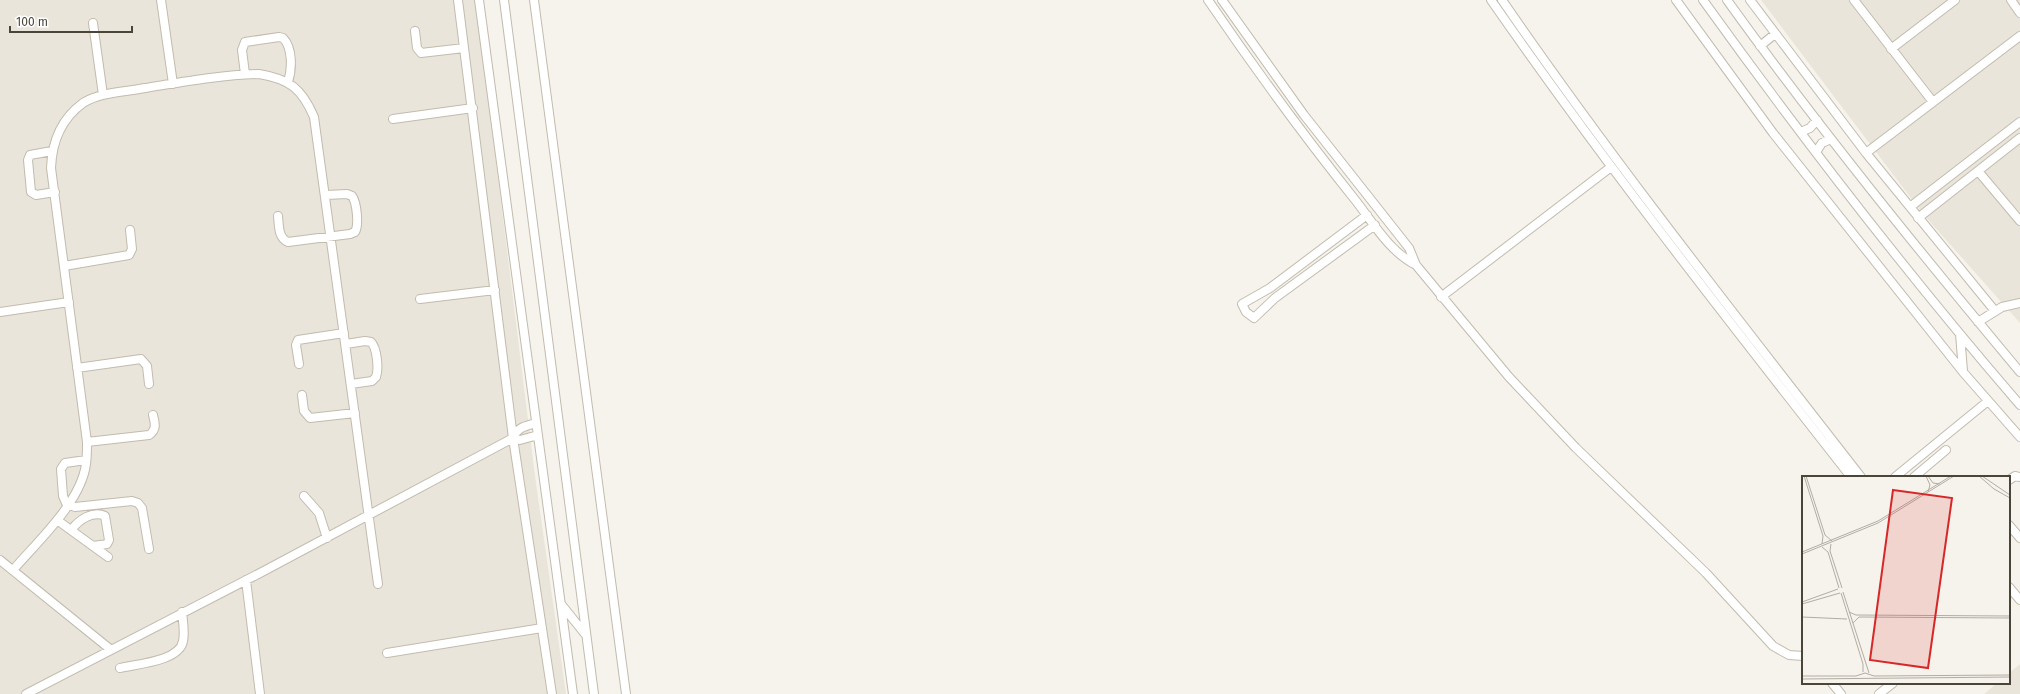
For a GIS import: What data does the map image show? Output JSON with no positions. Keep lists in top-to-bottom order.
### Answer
{
  "scale_bar": "100 m"
}
